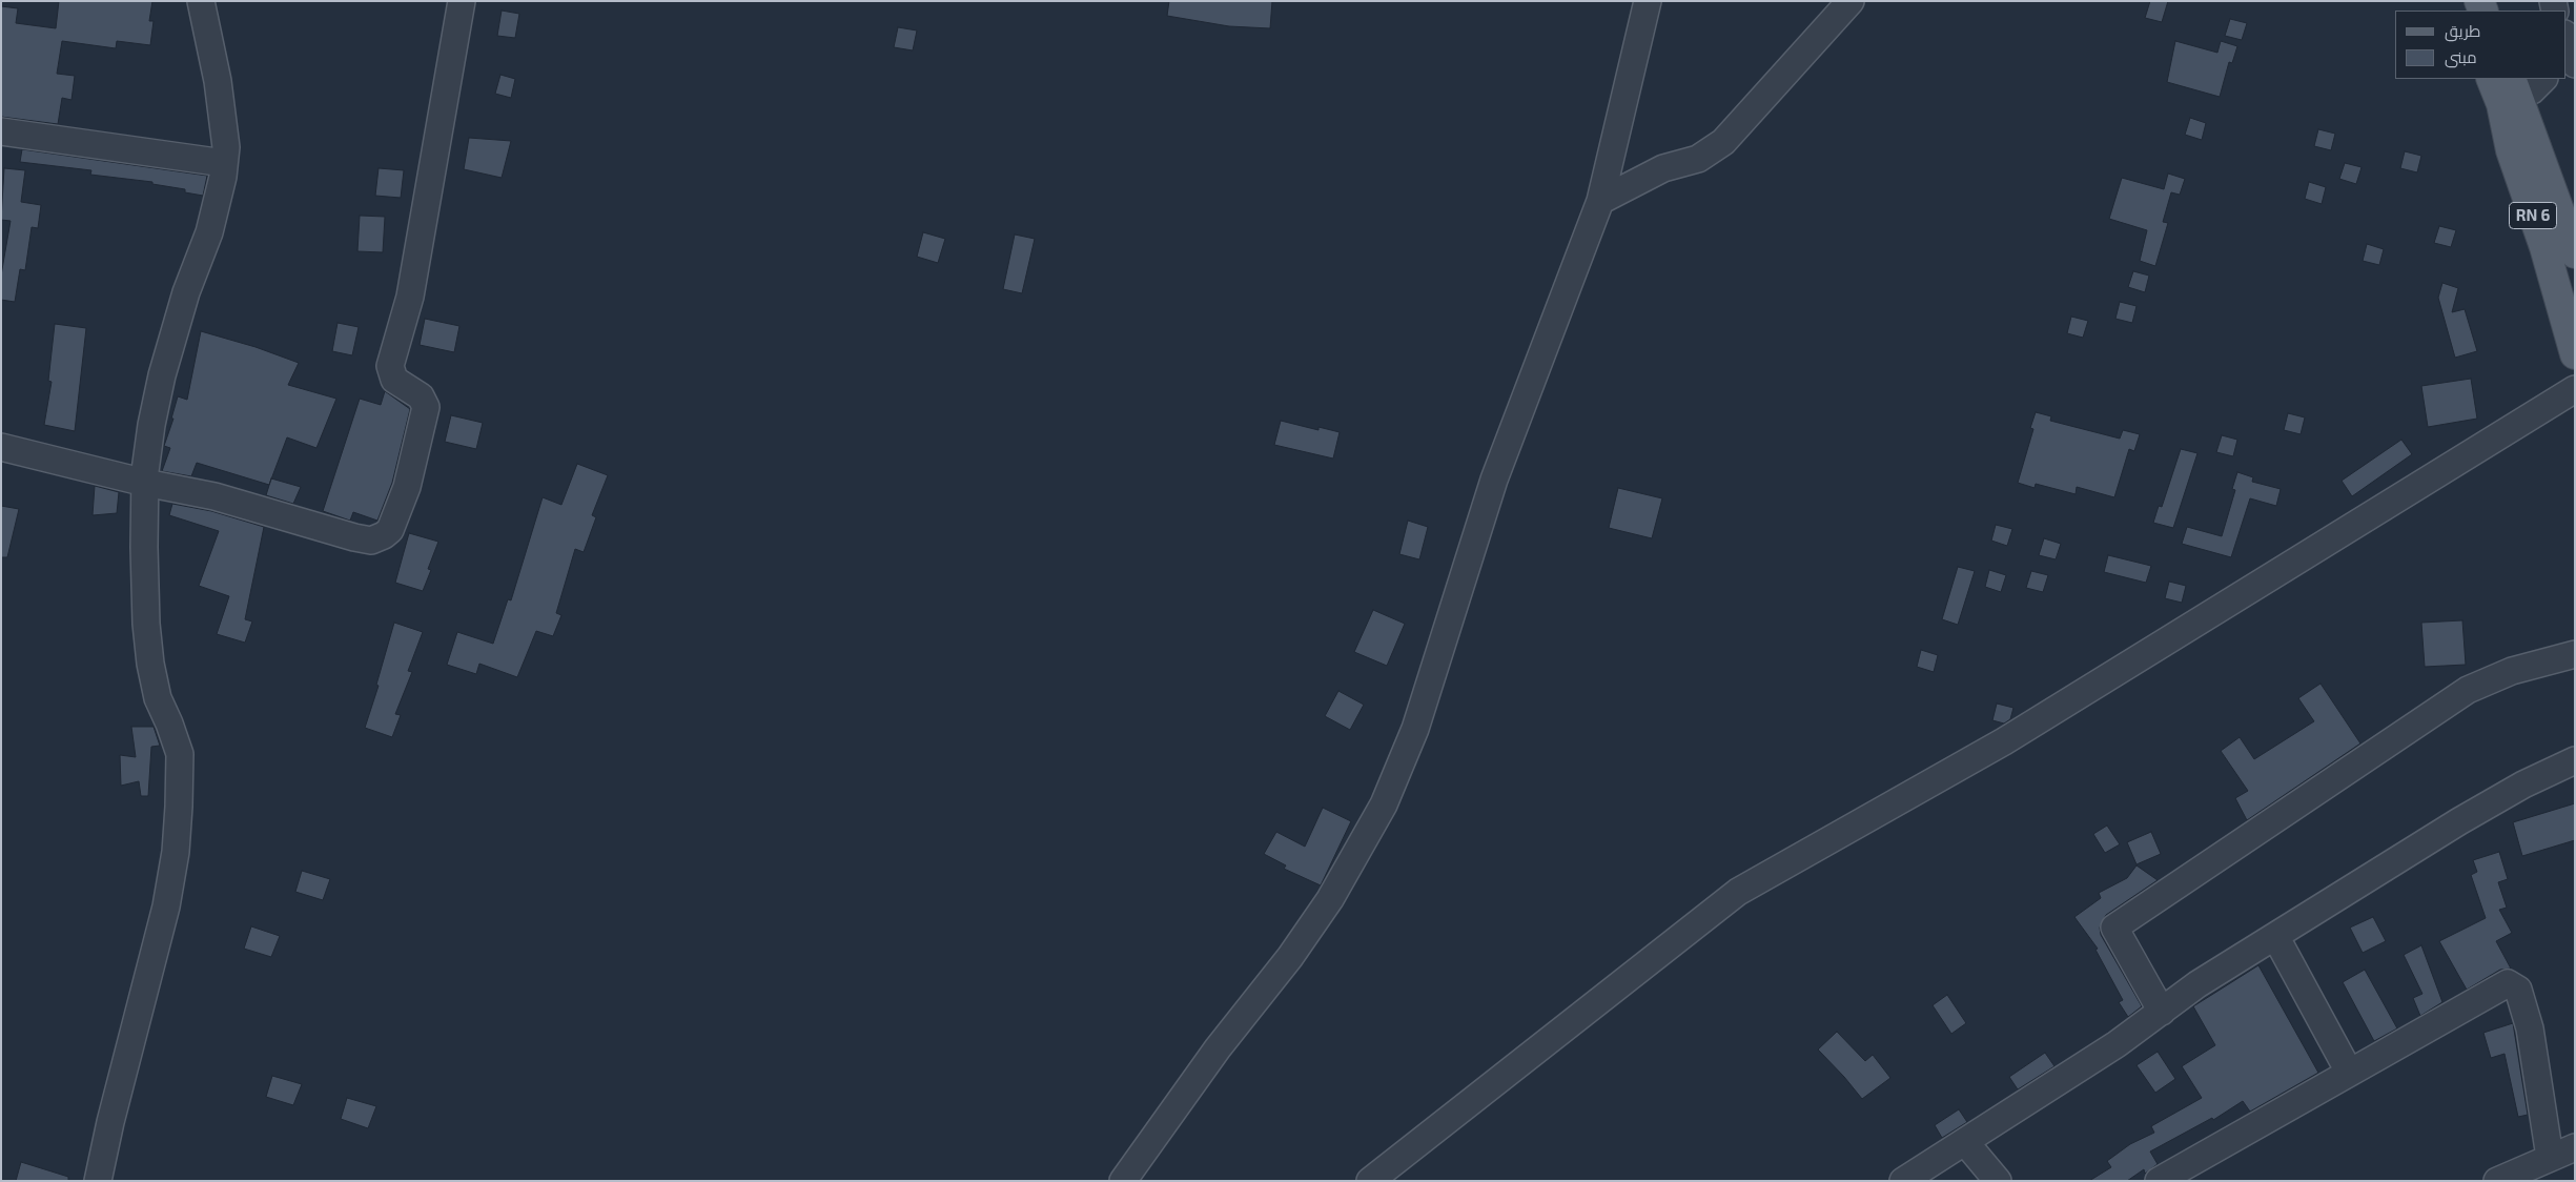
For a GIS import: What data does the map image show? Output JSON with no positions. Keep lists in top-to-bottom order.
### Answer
{
  "streets": {
    "main road": ["RN 6"]
  },
  "legend": ["طريق", "مبنى"]
}
